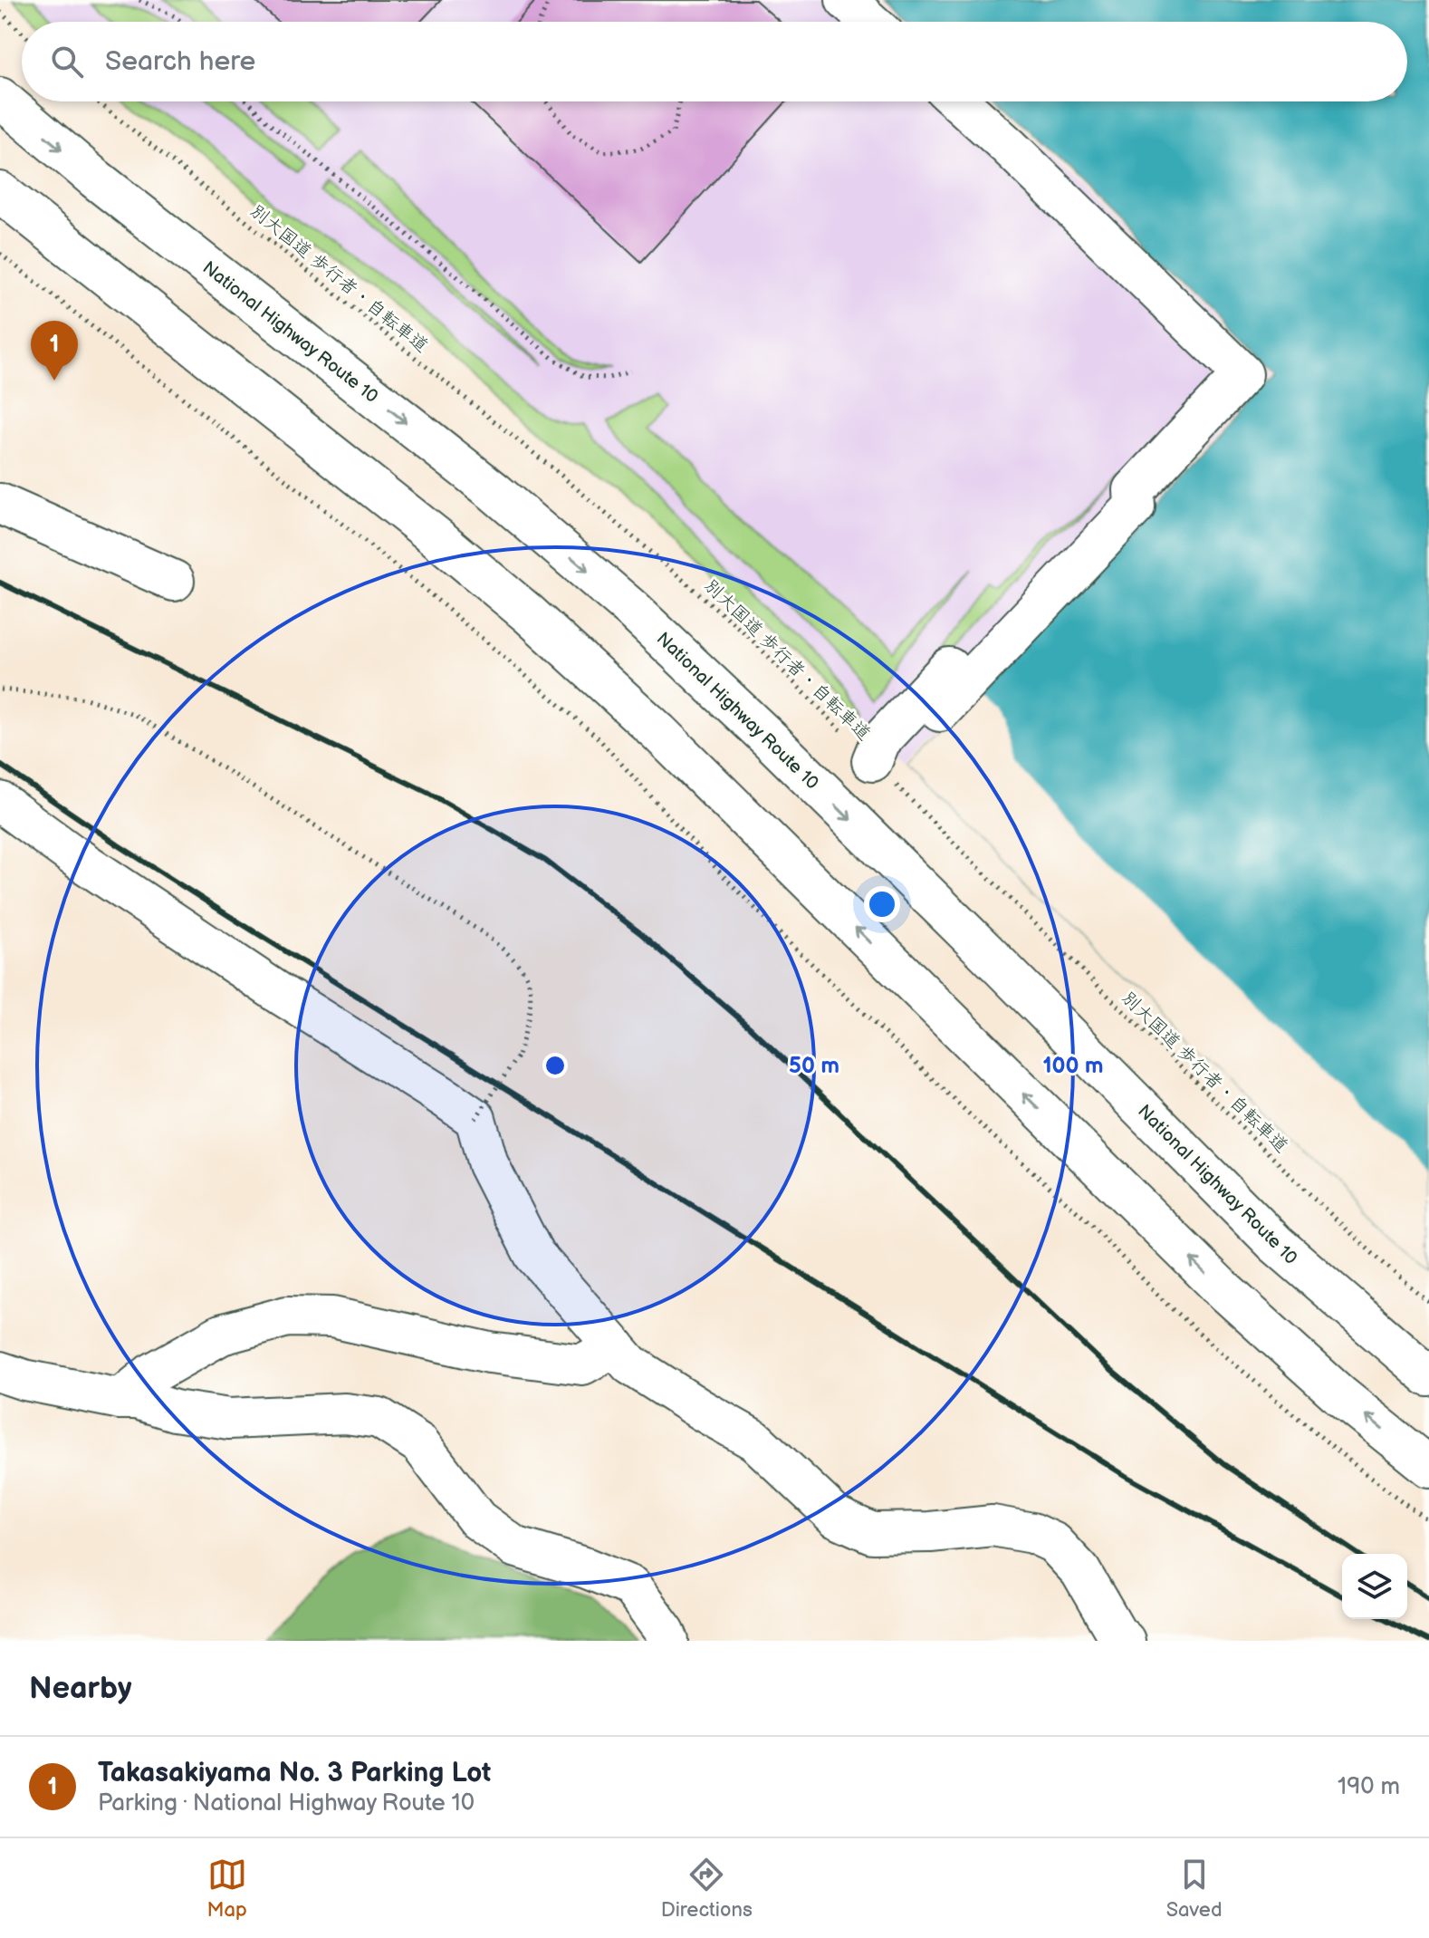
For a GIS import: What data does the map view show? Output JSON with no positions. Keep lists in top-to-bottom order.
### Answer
{
  "streets": {
    "main road": ["National Highway Route 10"],
    "path": ["別大国道 歩行者・自転車道"]
  },
  "page": {
    "search": "Search here",
    "pins": "1",
    "heading": "Nearby",
    "list": [
      {
        "mark": "1",
        "name": "Takasakiyama No. 3 Parking Lot",
        "note": "Parking · National Highway Route 10",
        "value": "190 m"
      }
    ],
    "nav": ["Map", "Directions", "Saved"]
  },
  "rings": ["50 m", "100 m"]
}
